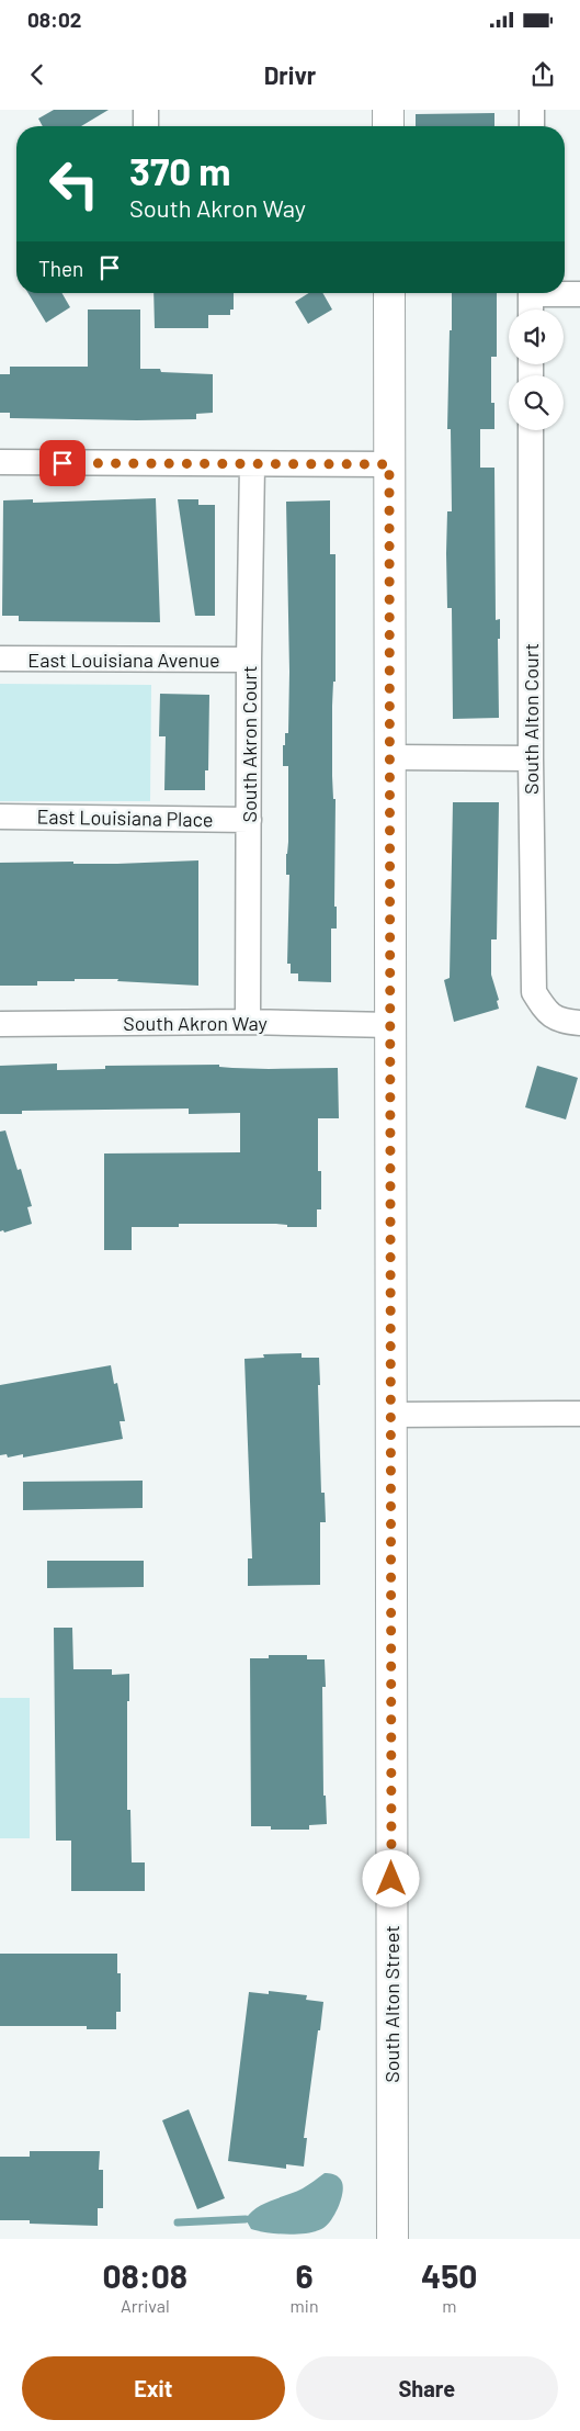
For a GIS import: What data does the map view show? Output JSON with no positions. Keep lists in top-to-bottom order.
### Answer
{
  "streets": {
    "street": [
      "East Louisiana Avenue",
      "South Alton Court",
      "South Akron Court",
      "East Louisiana Place",
      "South Akron Way",
      "South Alton Street"
    ]
  },
  "crossings": [
    ["East Louisiana Avenue", "South Akron Court"],
    ["South Akron Court", "East Louisiana Place"],
    ["South Akron Court", "South Akron Way"],
    ["South Akron Way", "South Alton Street"]
  ],
  "page": {
    "status": "08:02",
    "header": "Drivr",
    "turn": ["370 m", "South Akron Way"],
    "then": "Then",
    "eta": [
      "08:08",
      "Arrival",
      "6",
      "min",
      "450",
      "m"
    ],
    "buttons": ["Exit", "Share"]
  }
}
